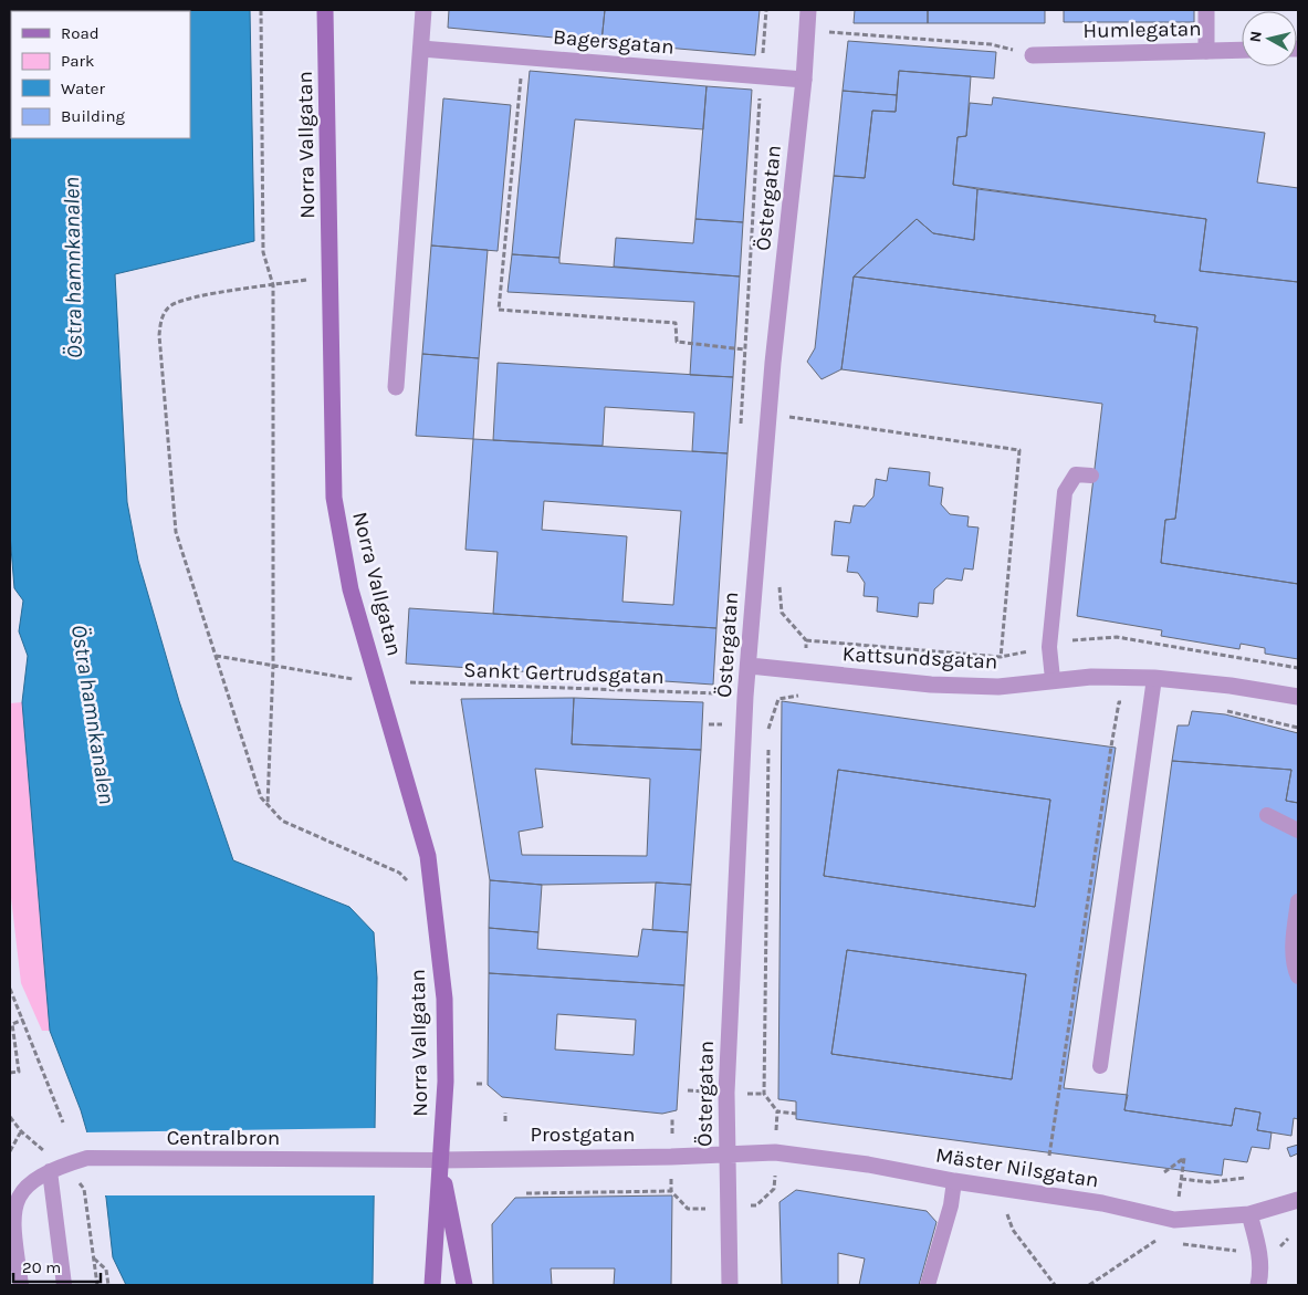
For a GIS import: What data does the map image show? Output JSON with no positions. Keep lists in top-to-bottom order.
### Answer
{
  "streets": {
    "main road": ["Norra Vallgatan"],
    "street": [
      "Humlegatan",
      "Bagersgatan",
      "Östergatan",
      "Kattsundsgatan",
      "Prostgatan",
      "Mäster Nilsgatan"
    ],
    "lane": ["Centralbron"],
    "path": ["Sankt Gertrudsgatan"]
  },
  "crossings": [
    ["Bagersgatan", "Östergatan"],
    ["Norra Vallgatan", "Prostgatan"],
    ["Norra Vallgatan", "Centralbron"],
    ["Östergatan", "Kattsundsgatan"],
    ["Östergatan", "Prostgatan"],
    ["Östergatan", "Mäster Nilsgatan"],
    ["Prostgatan", "Centralbron"],
    ["Prostgatan", "Mäster Nilsgatan"]
  ],
  "water": ["Östra hamnkanalen"],
  "legend": [
    "Road",
    "Park",
    "Water",
    "Building"
  ],
  "scale_bar": "20 m",
  "north": "left"
}
